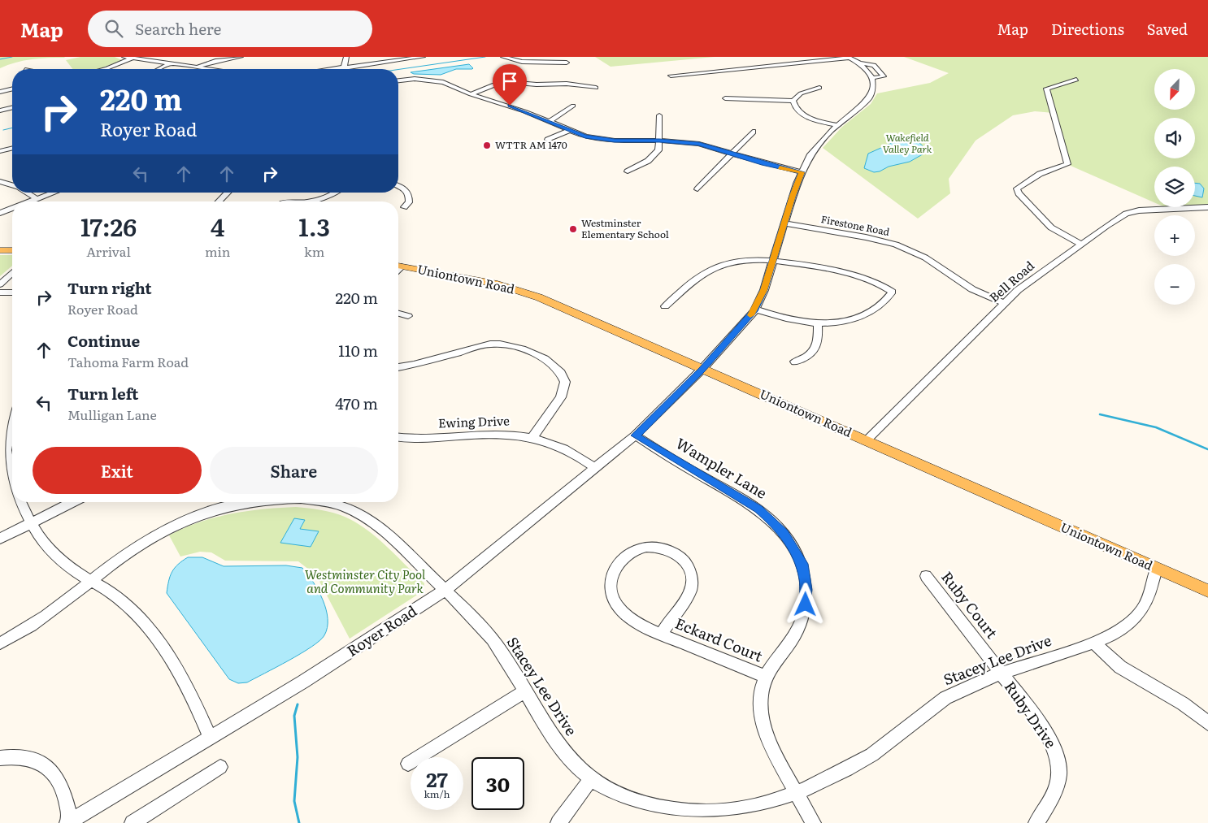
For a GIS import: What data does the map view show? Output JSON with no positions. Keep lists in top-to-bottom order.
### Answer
{
  "streets": {
    "main road": ["Uniontown Road"],
    "street": [
      "Firestone Road",
      "Bell Road",
      "Ewing Drive",
      "Wampler Lane",
      "Ruby Court",
      "Royer Road",
      "Eckard Court",
      "Stacey Lee Drive",
      "Ruby Drive"
    ]
  },
  "crossings": [
    ["Firestone Road", "Bell Road"],
    ["Firestone Road", "Royer Road"],
    ["Uniontown Road", "Bell Road"],
    ["Uniontown Road", "Royer Road"],
    ["Uniontown Road", "Stacey Lee Drive"],
    ["Ewing Drive", "Royer Road"],
    ["Wampler Lane", "Royer Road"],
    ["Wampler Lane", "Eckard Court"],
    ["Wampler Lane", "Stacey Lee Drive"],
    ["Ruby Court", "Stacey Lee Drive"],
    ["Ruby Court", "Ruby Drive"],
    ["Royer Road", "Stacey Lee Drive"],
    ["Stacey Lee Drive", "Ruby Drive"]
  ],
  "parks": ["Wakefield Valley Park", "Westminster City Pool and Community Park"],
  "places": ["WTTR AM 1470", "Westminster Elementary School"],
  "north": "bottom left",
  "page": {
    "header": "Map",
    "search": "Search here",
    "nav": ["Map", "Directions", "Saved"],
    "map_buttons": ["+", "−"],
    "turn": ["220 m", "Royer Road"],
    "eta": [
      "17:26",
      "Arrival",
      "4",
      "min",
      "1.3",
      "km"
    ],
    "list": [
      {
        "name": "Turn right",
        "note": "Royer Road",
        "value": "220 m"
      },
      {
        "name": "Continue",
        "note": "Tahoma Farm Road",
        "value": "110 m"
      },
      {
        "name": "Turn left",
        "note": "Mulligan Lane",
        "value": "470 m"
      }
    ],
    "buttons": ["Exit", "Share"],
    "speed": "27 km/h",
    "limit": "30"
  }
}
